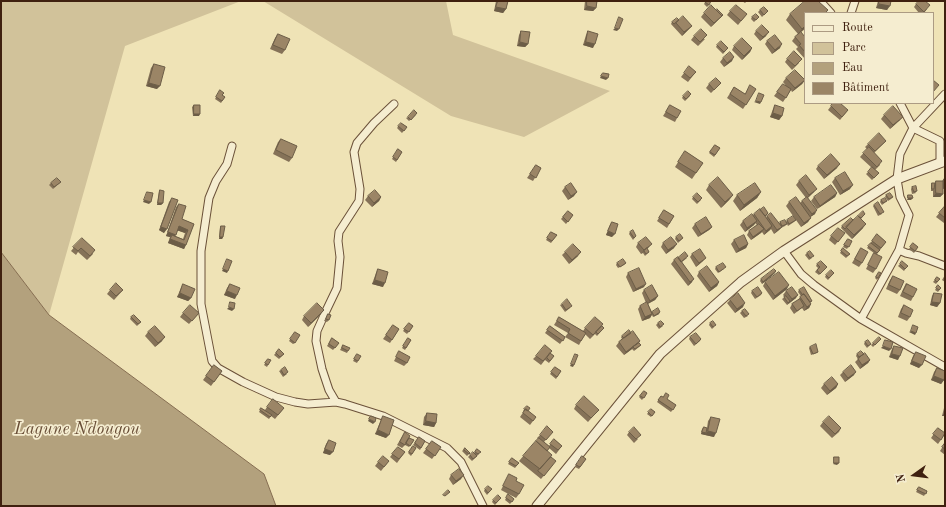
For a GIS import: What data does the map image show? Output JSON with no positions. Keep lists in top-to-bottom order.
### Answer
{
  "water": ["Lagune Ndougou"],
  "legend": [
    "Route",
    "Parc",
    "Eau",
    "Bâtiment"
  ],
  "north": "left"
}
